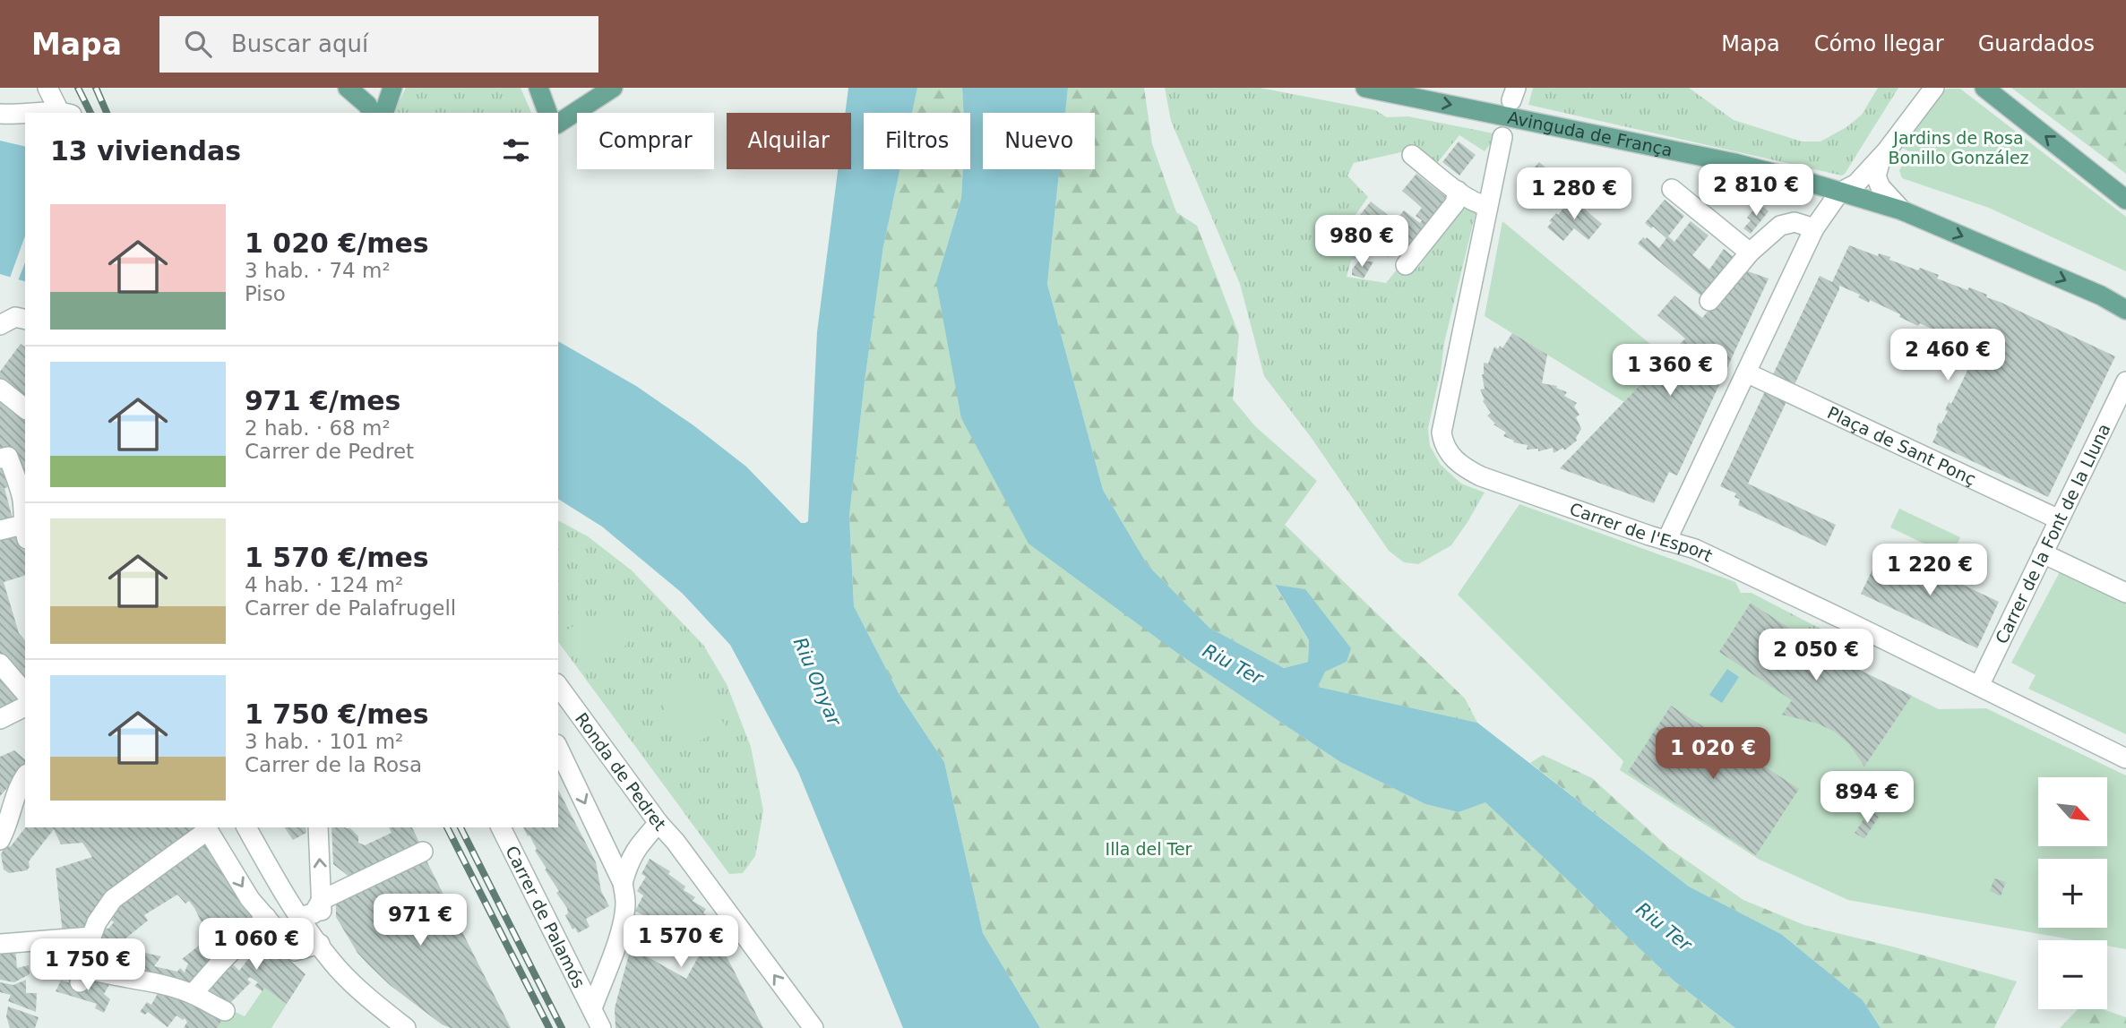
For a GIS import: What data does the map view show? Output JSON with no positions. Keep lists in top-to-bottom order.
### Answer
{
  "streets": {
    "main road": ["Avinguda de França"],
    "street": [
      "Plaça de Sant Ponç",
      "Carrer de l'Esport",
      "Carrer de la Font de la Lluna",
      "Ronda de Pedret",
      "Carrer de Palamós"
    ]
  },
  "crossings": [
    ["Plaça de Sant Ponç", "Carrer de la Font de la Lluna"],
    ["Carrer de l'Esport", "Carrer de la Font de la Lluna"]
  ],
  "one_way": ["Avinguda de França"],
  "water": ["Riu Ter", "Riu Onyar"],
  "parks": ["Jardins de Rosa Bonillo González", "Illa del Ter"],
  "north": "bottom right",
  "page": {
    "header": "Mapa",
    "search": "Buscar aquí",
    "nav": ["Mapa", "Cómo llegar", "Guardados"],
    "chip": [
      "Comprar",
      "Alquilar",
      "Filtros",
      "Nuevo"
    ],
    "heading": "13 viviendas",
    "price": [
      "2 810 €",
      "1 280 €",
      "980 €",
      "2 460 €",
      "1 360 €",
      "1 220 €",
      "2 050 €",
      "1 020 €",
      "894 €",
      "971 €",
      "1 570 €",
      "1 060 €",
      "1 750 €"
    ],
    "list": [
      {
        "name": "1 020 €/mes",
        "note": "3 hab. · 74 m² · Piso"
      },
      {
        "name": "971 €/mes",
        "note": "2 hab. · 68 m² · Carrer de Pedret"
      },
      {
        "name": "1 570 €/mes",
        "note": "4 hab. · 124 m² · Carrer de Palafrugell"
      },
      {
        "name": "1 750 €/mes",
        "note": "3 hab. · 101 m² · Carrer de la Rosa"
      }
    ],
    "map_buttons": ["+", "−"]
  }
}
